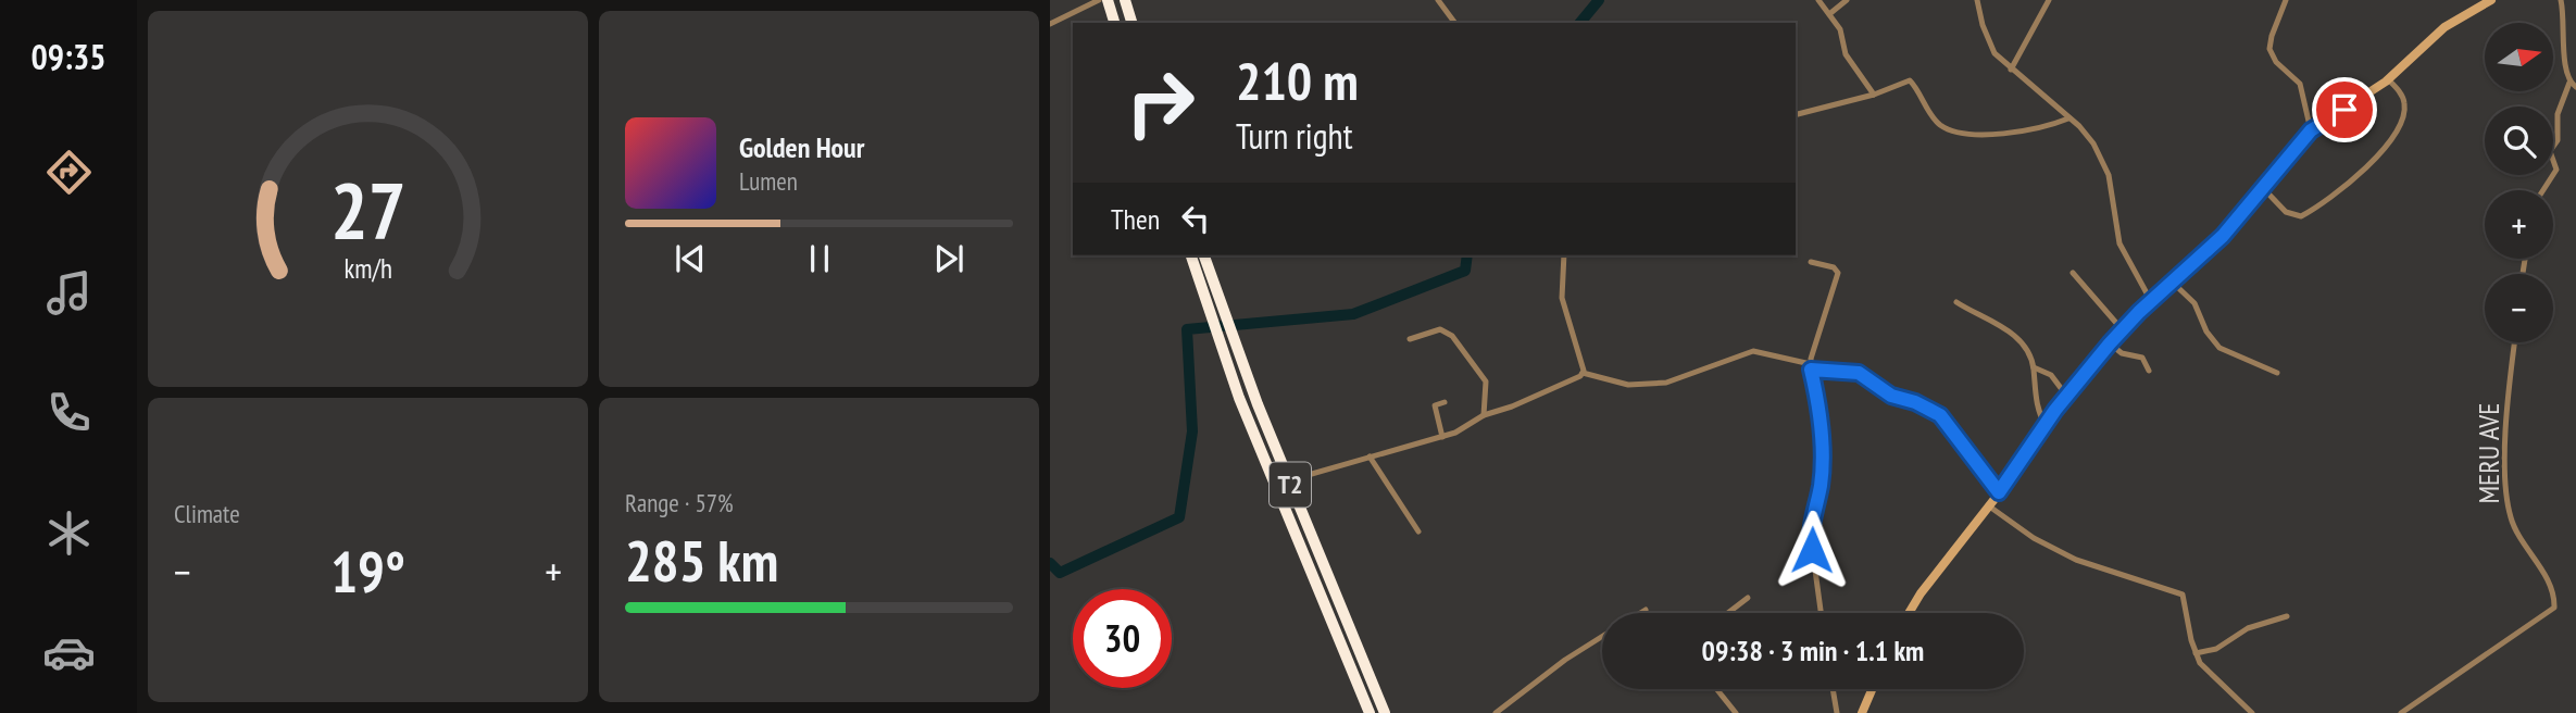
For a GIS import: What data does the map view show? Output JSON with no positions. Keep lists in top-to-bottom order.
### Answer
{
  "streets": {
    "highway": ["T2"],
    "street": ["MERU AVE"]
  },
  "north": "right",
  "page": {
    "tabs": "09:35",
    "map_buttons": ["+", "−"],
    "turn": ["210 m", "Turn right"],
    "song": ["Golden Hour", "Lumen"],
    "then": "Then",
    "tile": [
      "Climate",
      ["Range · 57%", "285 km"]
    ],
    "heat": ["−", "19°", "+"],
    "limit": "30",
    "trip": "09:38 · 3 min · 1.1 km",
    "gauge": ["27", "km/h"]
  }
}
